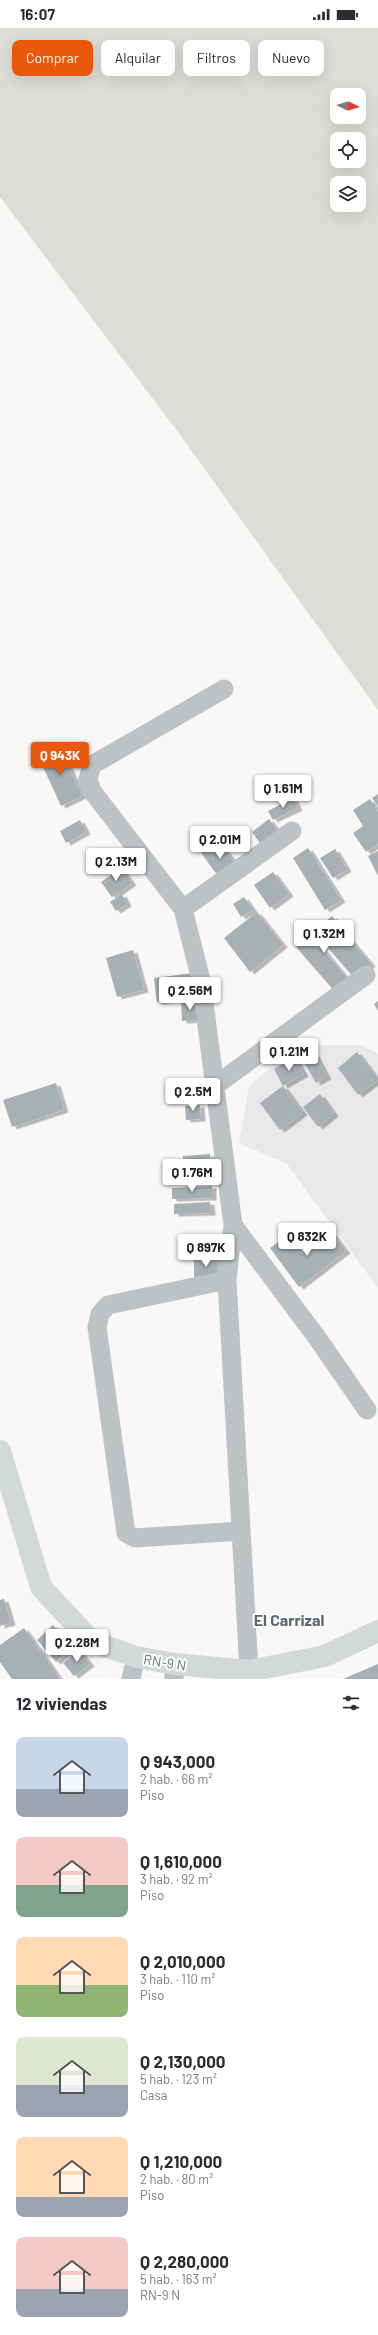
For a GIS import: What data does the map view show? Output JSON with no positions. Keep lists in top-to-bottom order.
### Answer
{
  "streets": {
    "main road": ["RN-9 N"]
  },
  "districts": ["El Carrizal"],
  "north": "right",
  "page": {
    "status": "16:07",
    "chip": [
      "Comprar",
      "Alquilar",
      "Filtros",
      "Nuevo"
    ],
    "price": [
      "Q 943K",
      "Q 1.61M",
      "Q 2.01M",
      "Q 2.13M",
      "Q 1.32M",
      "Q 2.56M",
      "Q 1.21M",
      "Q 2.5M",
      "Q 1.76M",
      "Q 832K",
      "Q 897K",
      "Q 2.28M"
    ],
    "heading": "12 viviendas",
    "list": [
      {
        "name": "Q 943,000",
        "note": "2 hab. · 66 m² · Piso"
      },
      {
        "name": "Q 1,610,000",
        "note": "3 hab. · 92 m² · Piso"
      },
      {
        "name": "Q 2,010,000",
        "note": "3 hab. · 110 m² · Piso"
      },
      {
        "name": "Q 2,130,000",
        "note": "5 hab. · 123 m² · Casa"
      },
      {
        "name": "Q 1,210,000",
        "note": "2 hab. · 80 m² · Piso"
      },
      {
        "name": "Q 2,280,000",
        "note": "5 hab. · 163 m² · RN-9 N"
      }
    ]
  }
}
